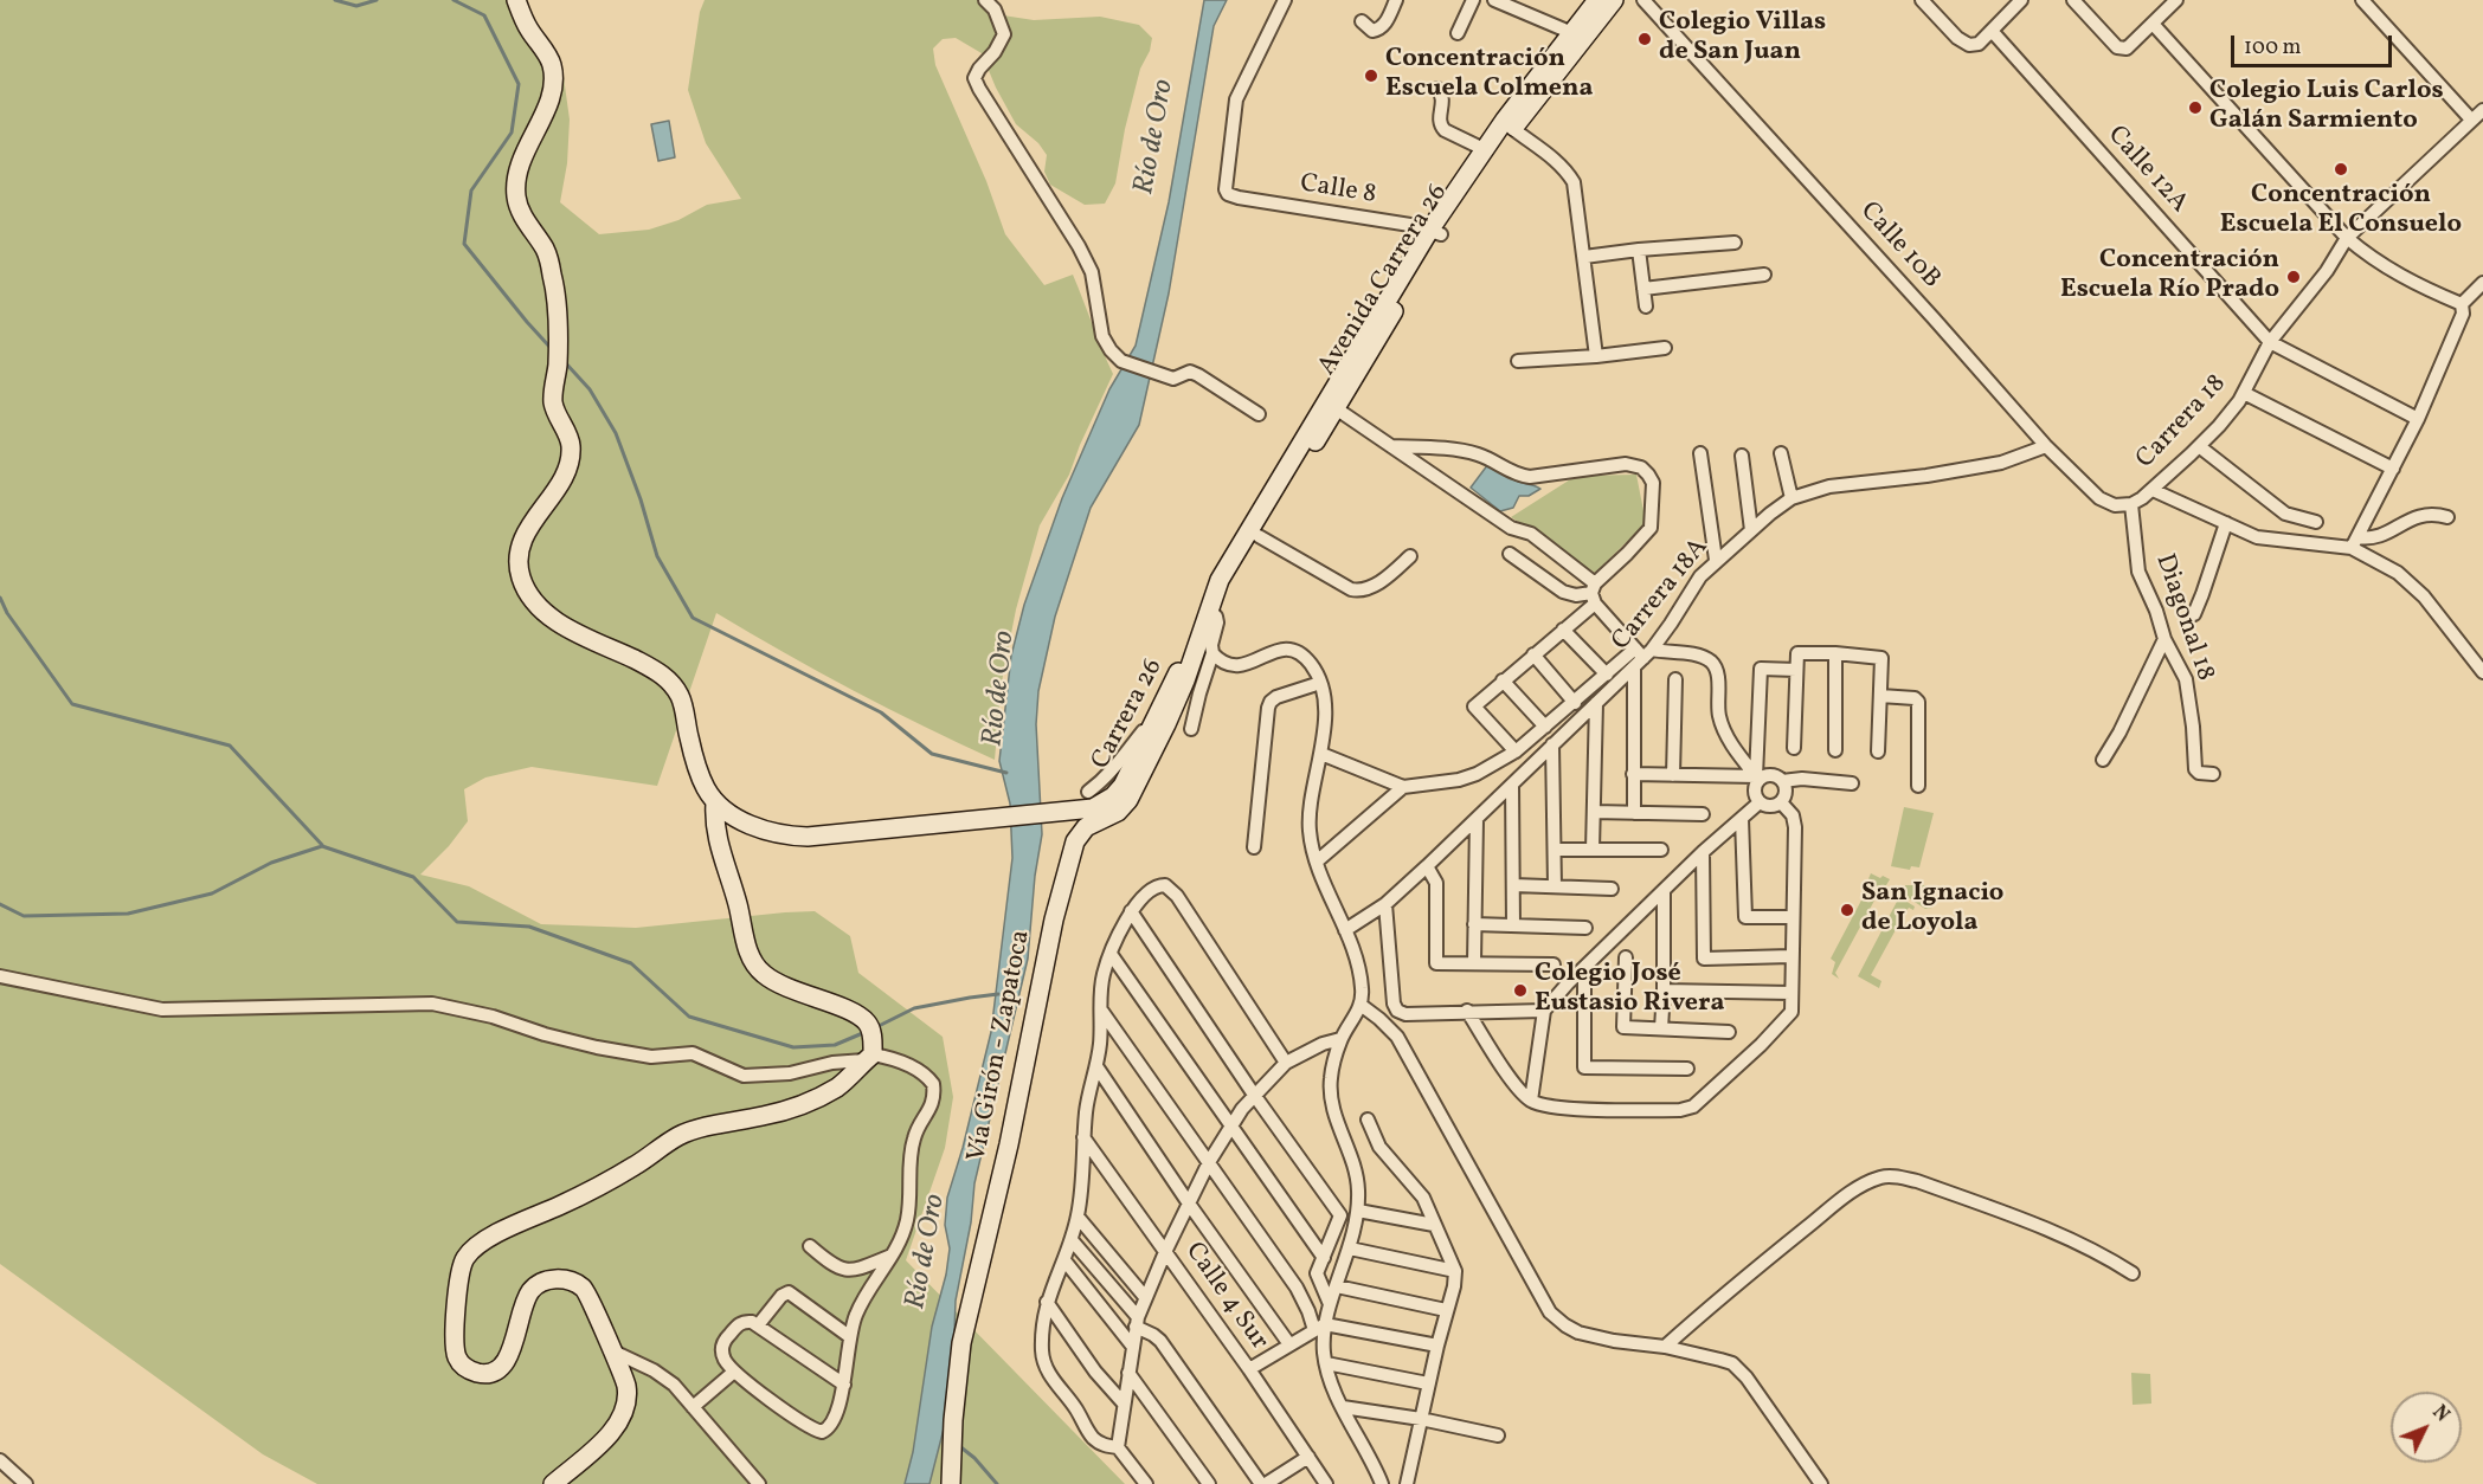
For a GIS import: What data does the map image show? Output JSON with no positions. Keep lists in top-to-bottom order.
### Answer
{
  "streets": {
    "street": [
      "Calle 12A",
      "Calle 8",
      "Calle 10B",
      "Avenida Carrera 26",
      "Carrera 18",
      "Carrera 18A",
      "Diagonal 18",
      "Carrera 26",
      "Vía Girón - Zapatoca",
      "Calle 4 Sur"
    ]
  },
  "crossings": [
    ["Calle 12A", "Carrera 18"],
    ["Calle 8", "Avenida Carrera 26"],
    ["Calle 10B", "Carrera 18"],
    ["Calle 10B", "Carrera 18A"],
    ["Calle 10B", "Diagonal 18"],
    ["Avenida Carrera 26", "Carrera 26"],
    ["Avenida Carrera 26", "Vía Girón - Zapatoca"],
    ["Carrera 18", "Diagonal 18"],
    ["Carrera 26", "Vía Girón - Zapatoca"]
  ],
  "water": ["Río de Oro"],
  "places": [
    "Colegio Villas de San Juan",
    "Concentración Escuela Colmena",
    "Colegio Luis Carlos Galán Sarmiento",
    "Concentración Escuela El Consuelo",
    "Concentración Escuela Río Prado",
    "San Ignacio de Loyola",
    "Colegio José Eustasio Rivera"
  ],
  "scale_bar": "100 m",
  "north": "top right"
}
